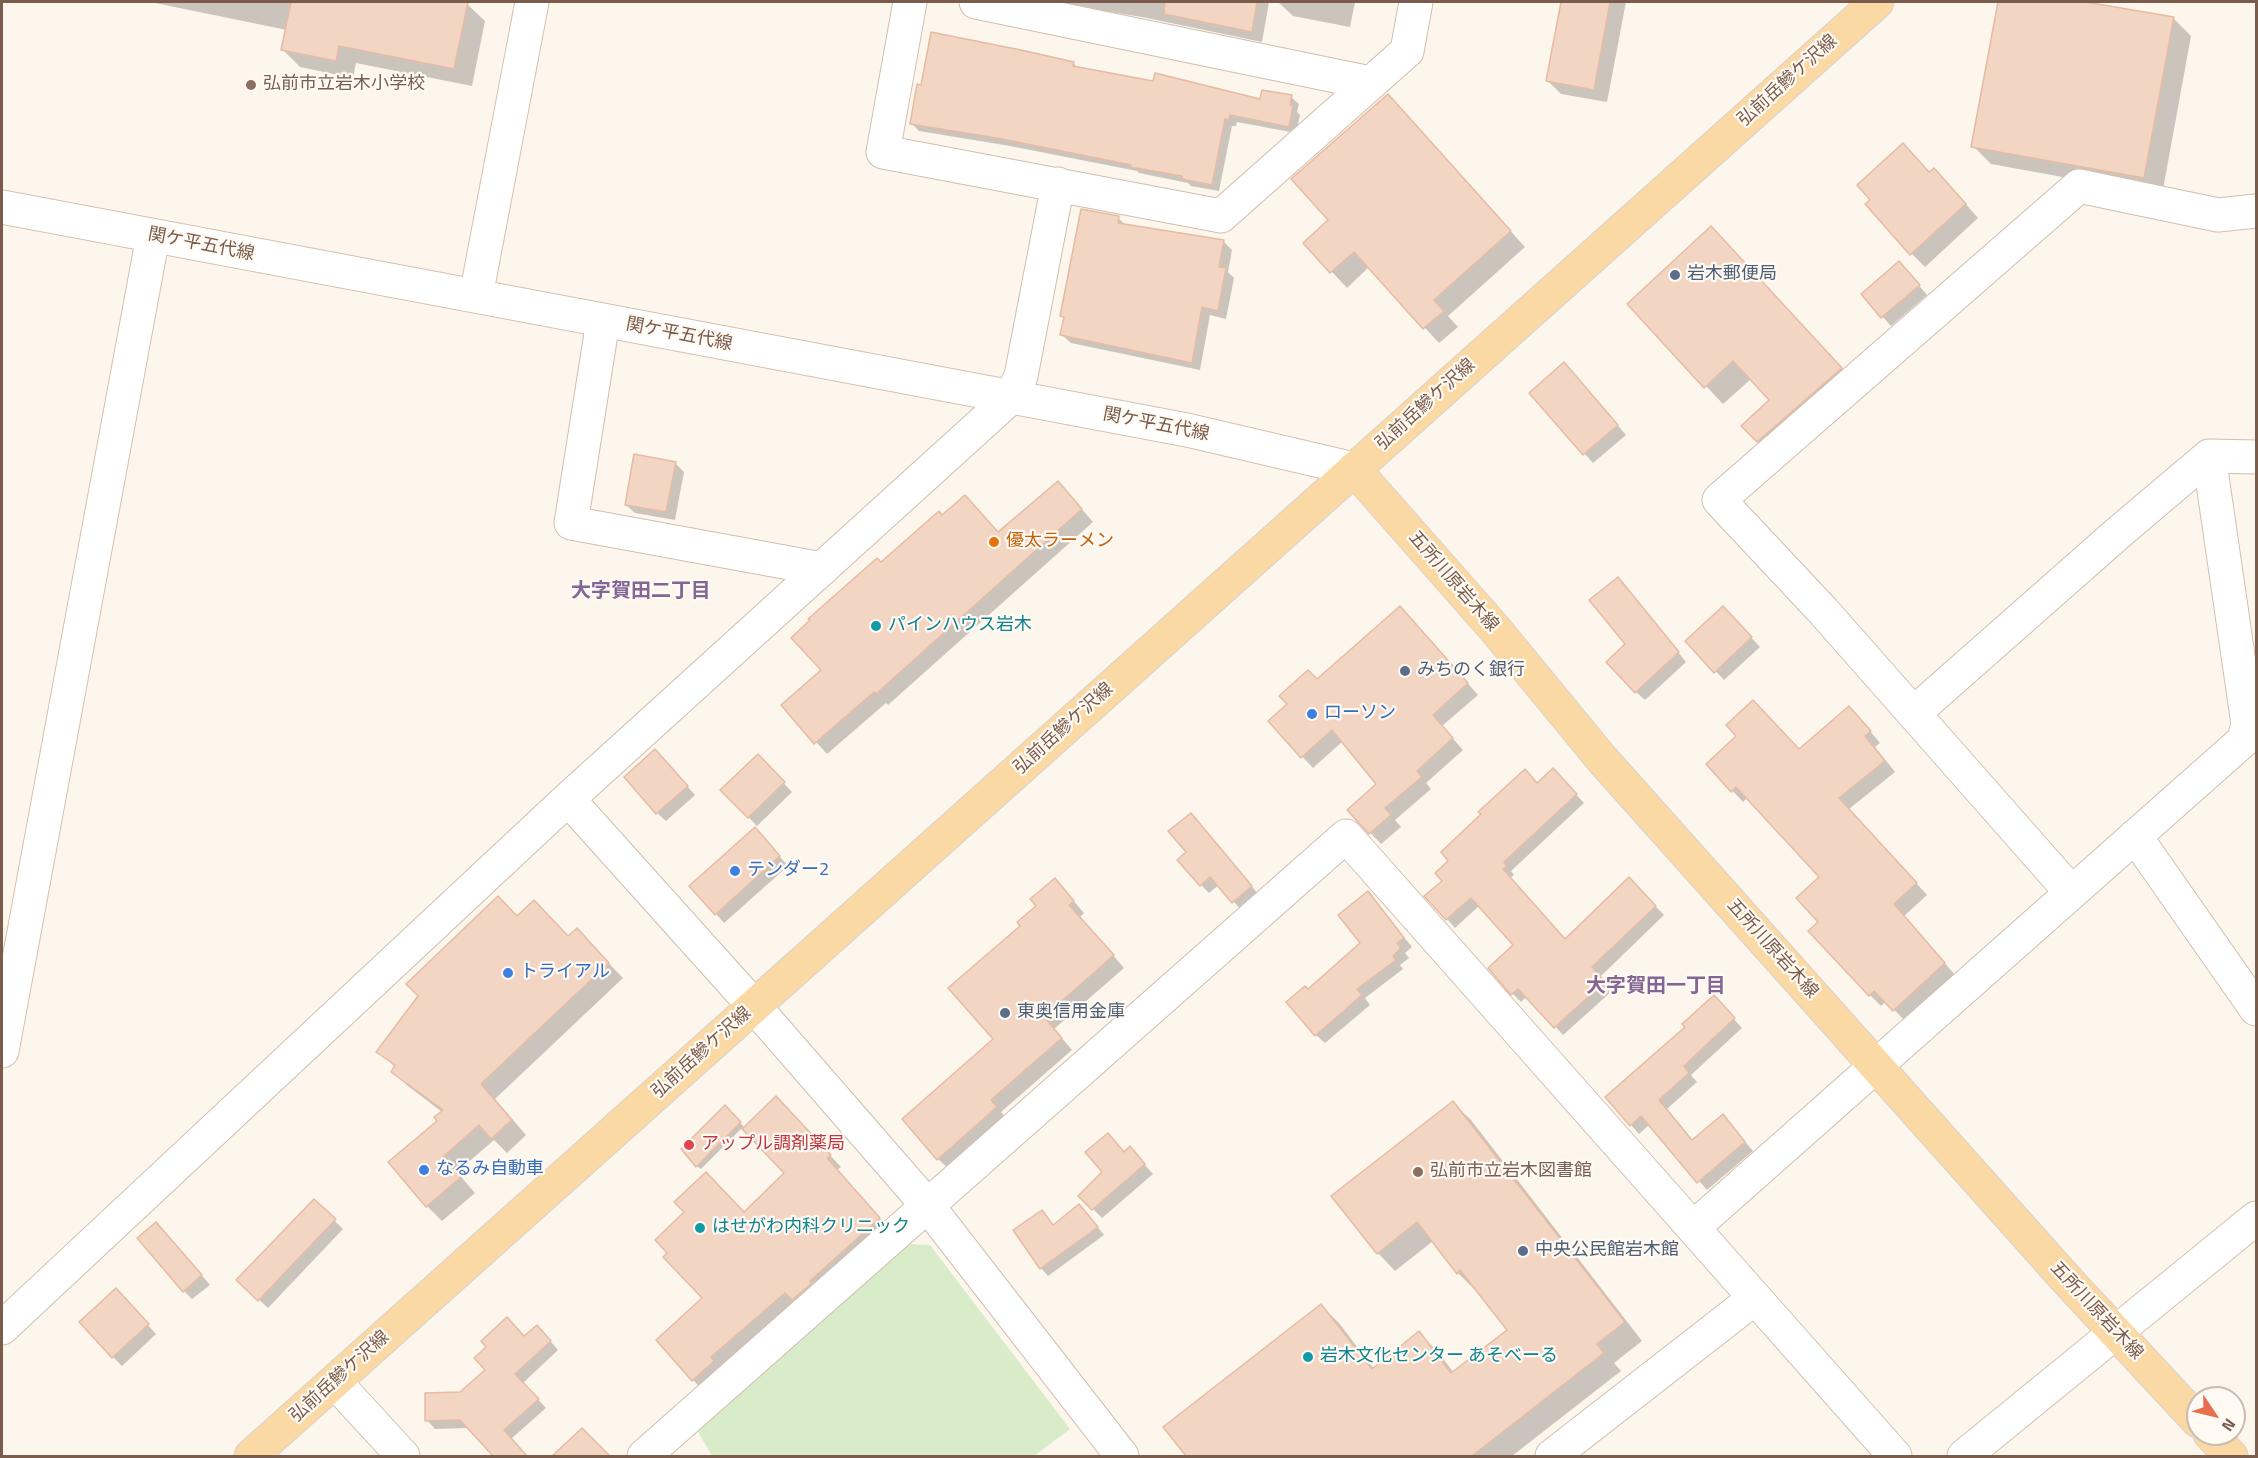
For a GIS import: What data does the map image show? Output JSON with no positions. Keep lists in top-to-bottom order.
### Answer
{
  "streets": {
    "main road": ["弘前岳鰺ケ沢線", "五所川原岩木線"],
    "street": ["関ケ平五代線"]
  },
  "crossings": [
    ["弘前岳鰺ケ沢線", "関ケ平五代線"],
    ["弘前岳鰺ケ沢線", "五所川原岩木線"],
    ["関ケ平五代線", "五所川原岩木線"]
  ],
  "districts": ["大字賀田二丁目", "大字賀田一丁目"],
  "places": [
    "弘前市立岩木小学校",
    "岩木郵便局",
    "優太ラーメン",
    "パインハウス岩木",
    "みちのく銀行",
    "ローソン",
    "テンダー2",
    "トライアル",
    "東奥信用金庫",
    "アップル調剤薬局",
    "なるみ自動車",
    "弘前市立岩木図書館",
    "はせがわ内科クリニック",
    "中央公民館岩木館",
    "岩木文化センター あそべーる"
  ],
  "north": "bottom right"
}
